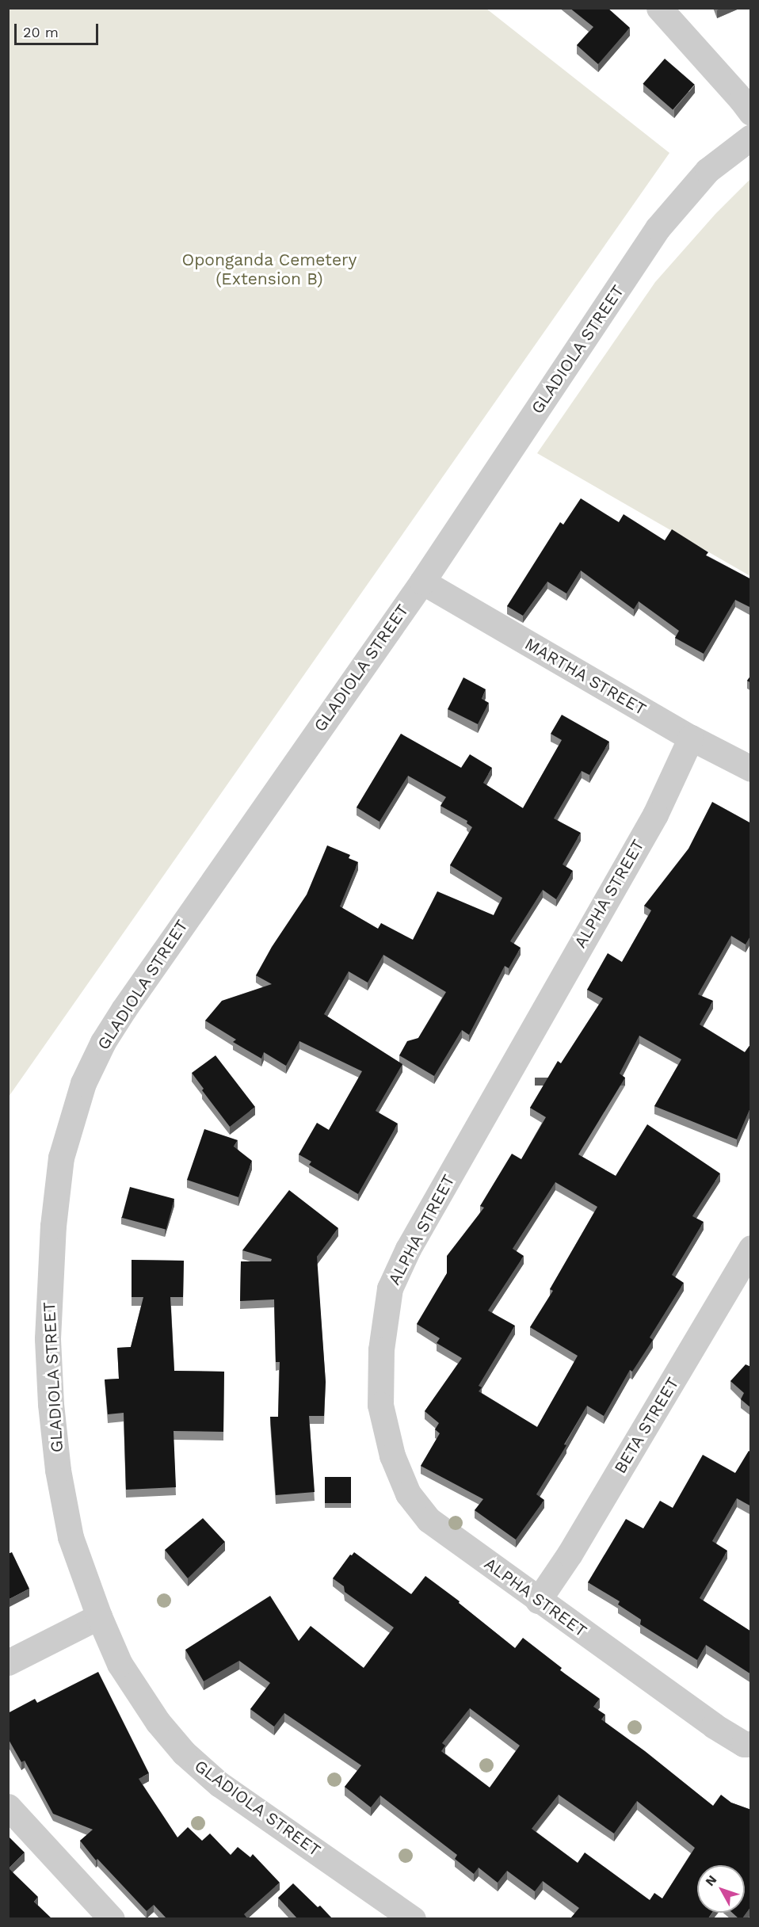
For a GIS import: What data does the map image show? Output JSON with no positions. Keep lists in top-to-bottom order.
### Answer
{
  "streets": {
    "street": [
      "GLADIOLA STREET",
      "MARTHA STREET",
      "ALPHA STREET",
      "BETA STREET"
    ]
  },
  "crossings": [
    ["GLADIOLA STREET", "MARTHA STREET"],
    ["MARTHA STREET", "ALPHA STREET"],
    ["ALPHA STREET", "BETA STREET"]
  ],
  "parks": ["Oponganda Cemetery (Extension B)"],
  "scale_bar": "20 m",
  "north": "top left"
}
